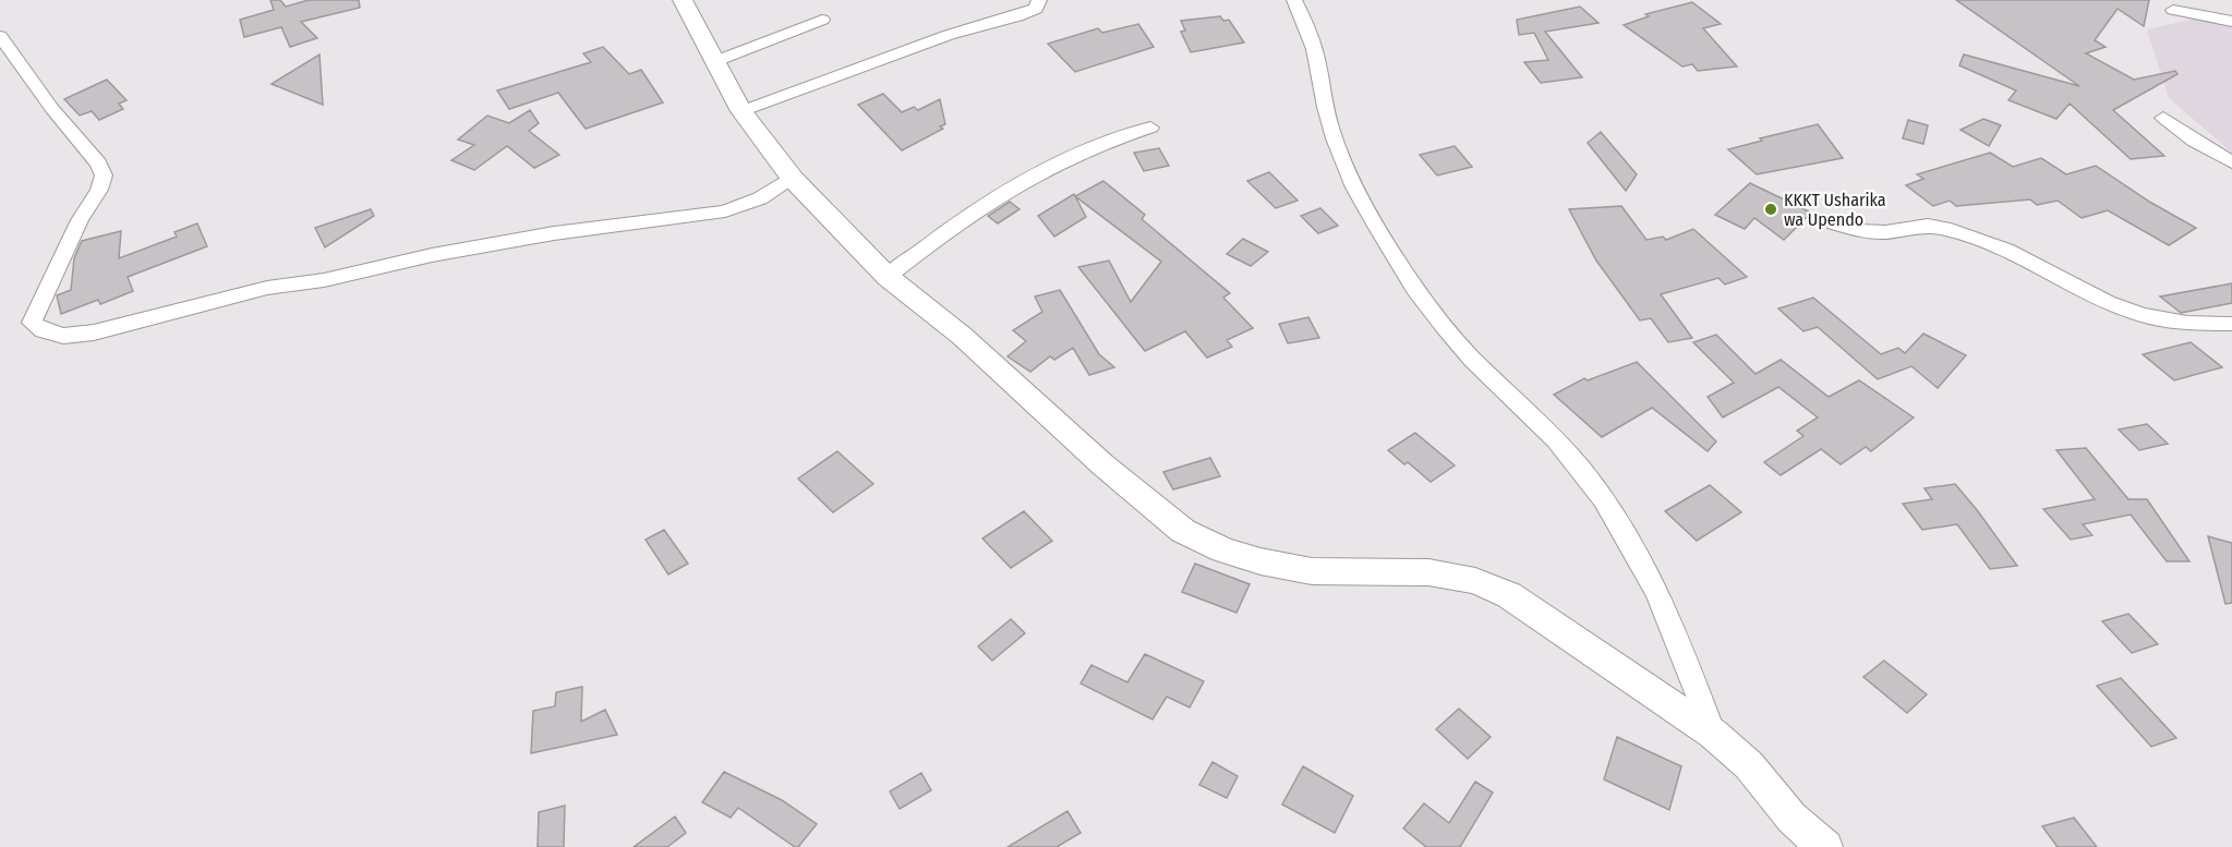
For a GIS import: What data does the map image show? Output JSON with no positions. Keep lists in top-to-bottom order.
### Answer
{
  "places": ["KKKT Usharika wa Upendo"]
}
